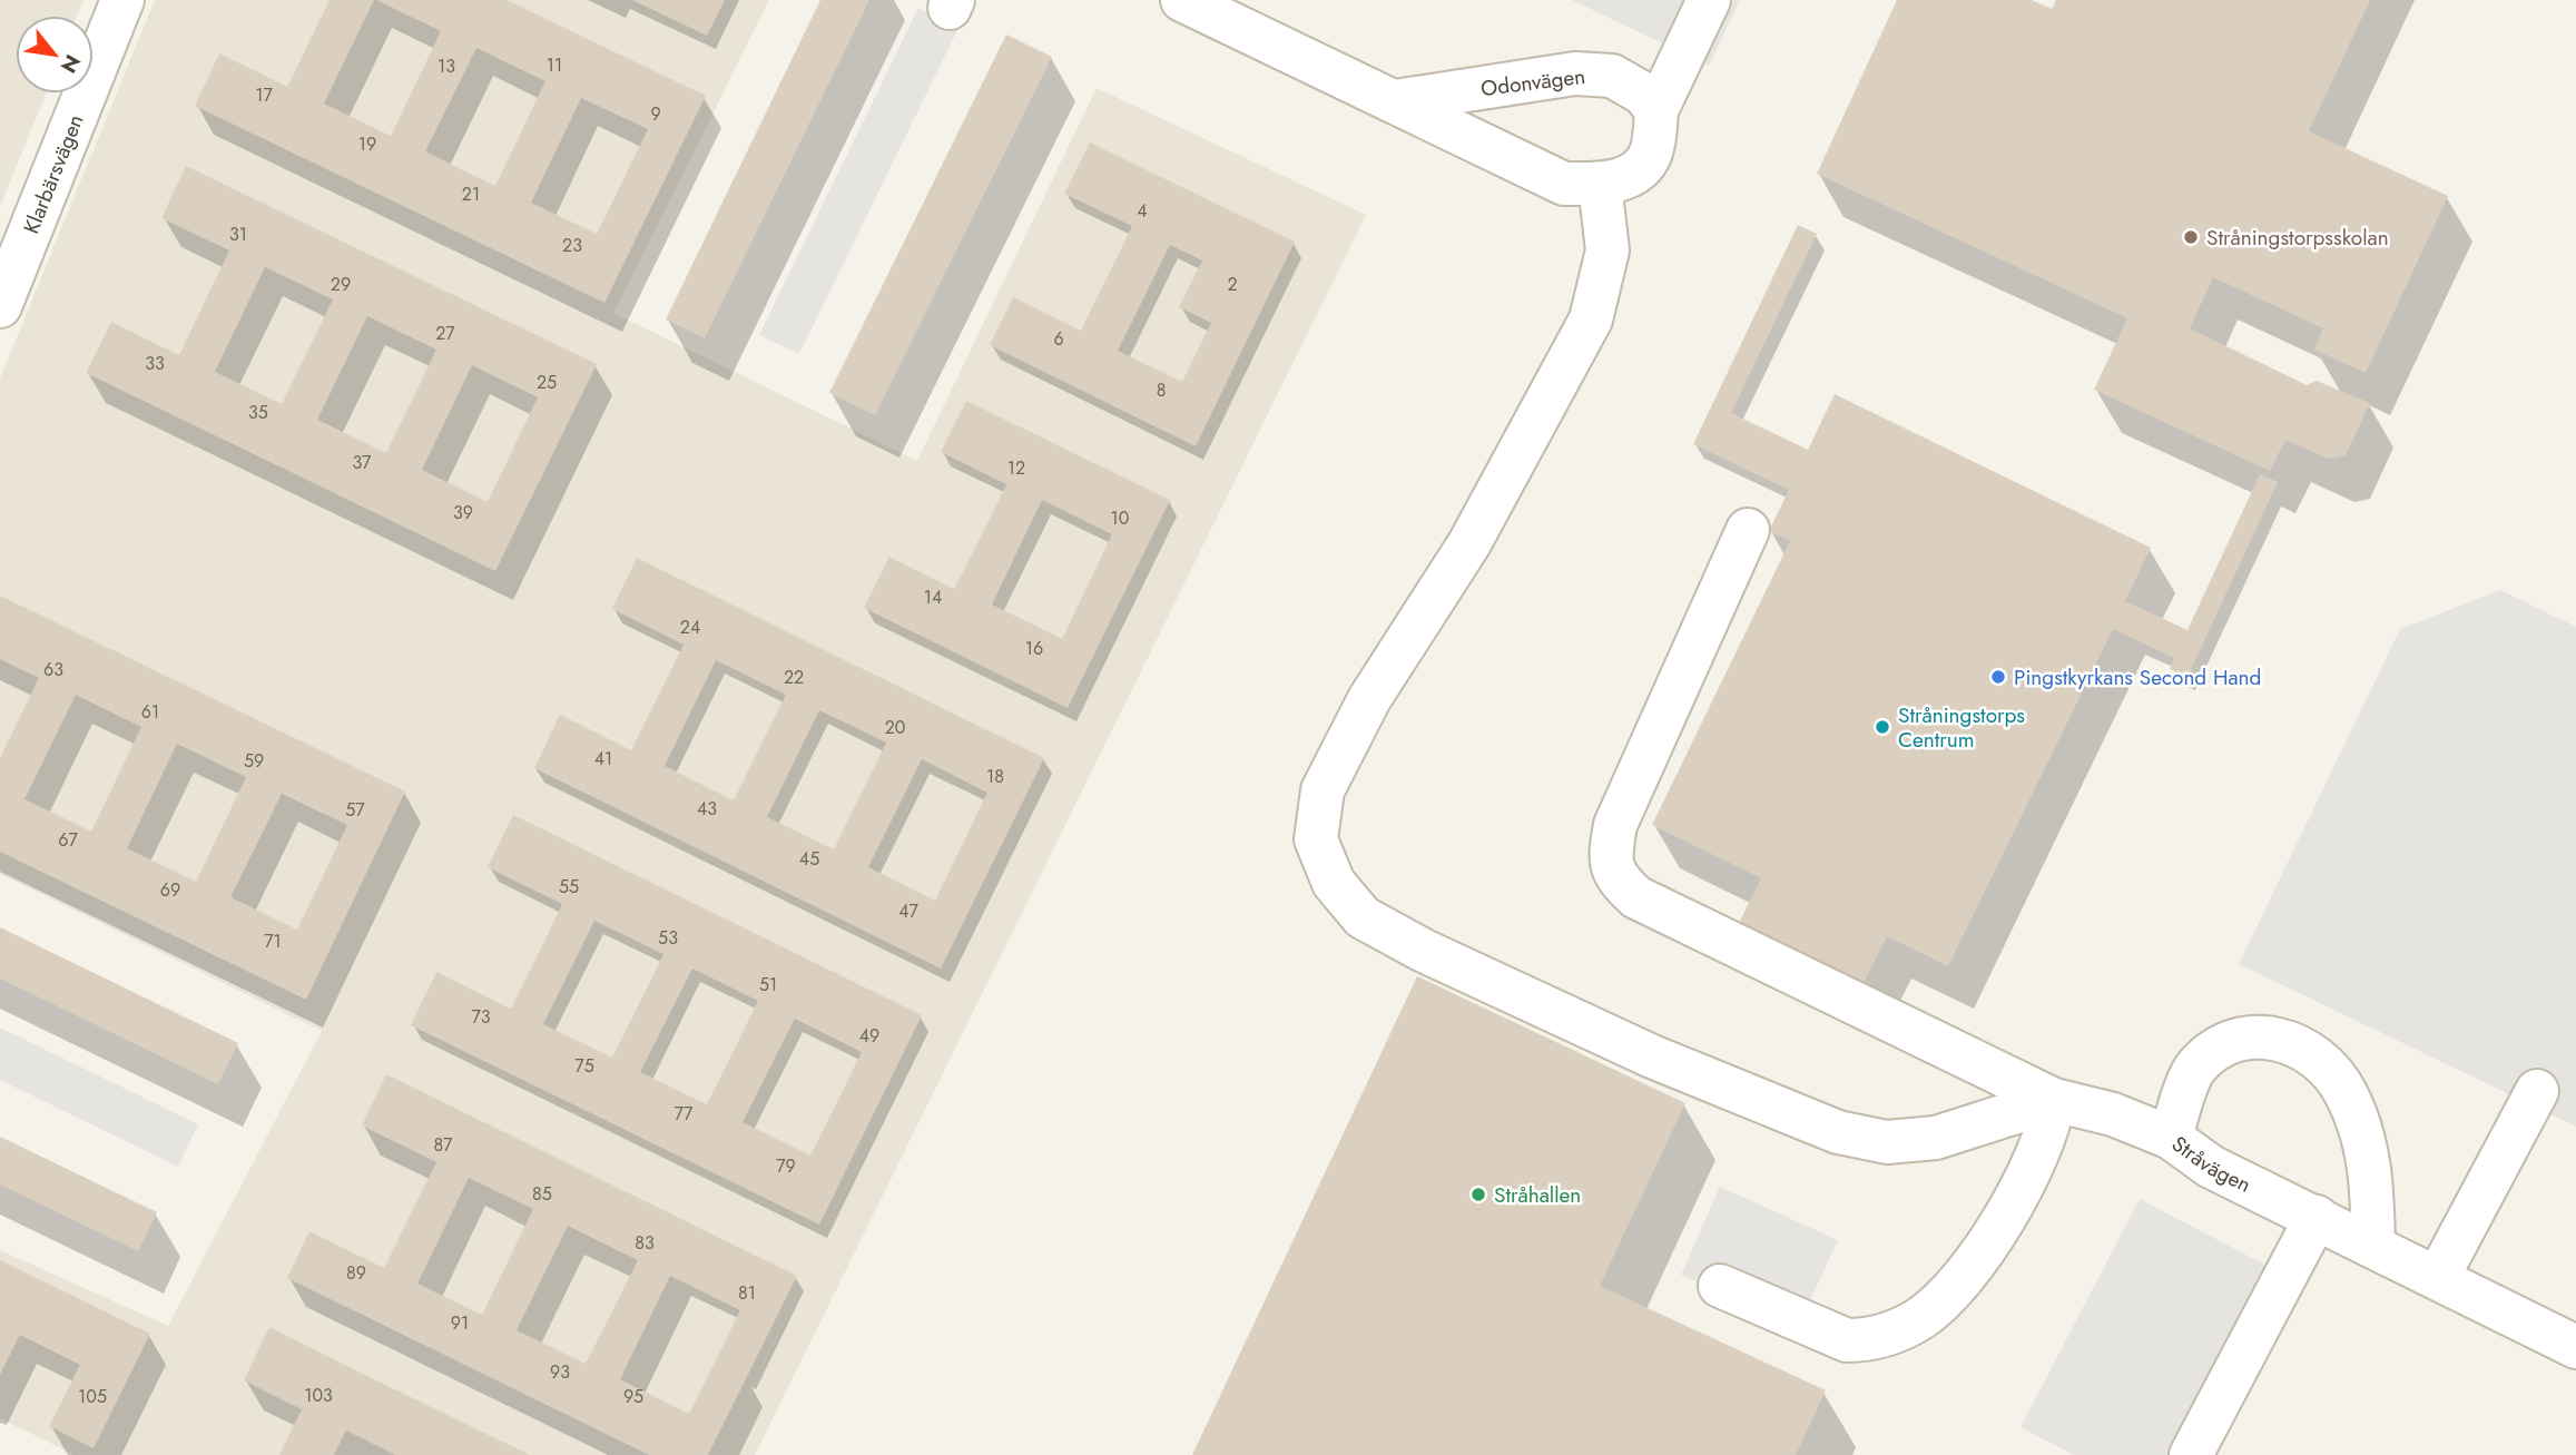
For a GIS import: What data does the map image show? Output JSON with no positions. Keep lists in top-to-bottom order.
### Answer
{
  "streets": {
    "street": ["Odonvägen", "Klarbärsvägen", "Stråvägen"]
  },
  "places": [
    "Stråningstorpsskolan",
    "Pingstkyrkans Second Hand",
    "Stråningstorps Centrum",
    "Stråhallen"
  ],
  "house_numbers": [
    "11",
    "13",
    "17",
    "9",
    "19",
    "21",
    "4",
    "31",
    "23",
    "29",
    "2",
    "27",
    "6",
    "33",
    "25",
    "8",
    "35",
    "37",
    "12",
    "39",
    "10",
    "14",
    "24",
    "16",
    "63",
    "22",
    "61",
    "20",
    "41",
    "59",
    "18",
    "43",
    "57",
    "67",
    "45",
    "55",
    "69",
    "47",
    "53",
    "71",
    "51",
    "73",
    "49",
    "75",
    "77",
    "87",
    "79",
    "85",
    "83",
    "89",
    "81",
    "91",
    "93",
    "103",
    "105",
    "95"
  ],
  "north": "bottom right"
}
